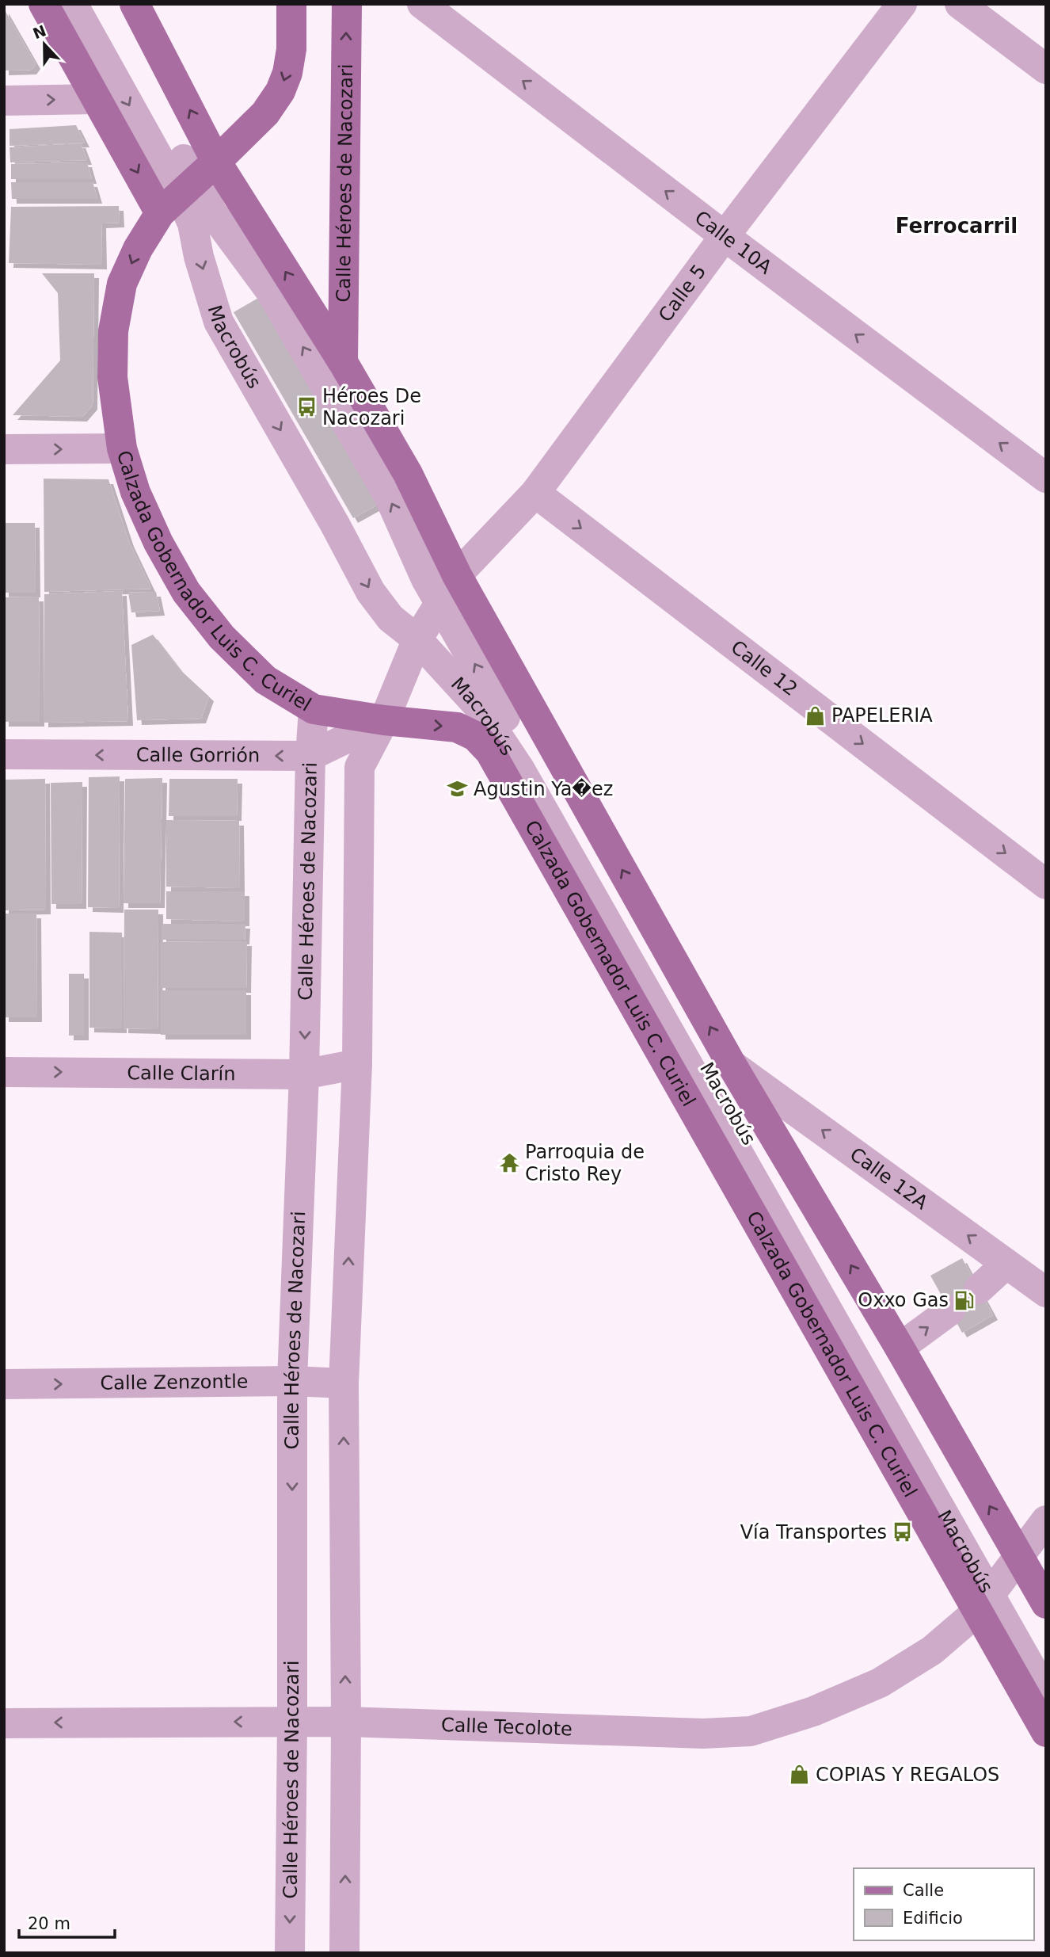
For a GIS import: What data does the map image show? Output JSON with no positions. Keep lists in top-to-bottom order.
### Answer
{
  "streets": {
    "main road": ["Calle Héroes de Nacozari", "Calzada Gobernador Luis C. Curiel"],
    "street": [
      "Calle 10A",
      "Calle 5",
      "Macrobús",
      "Calle 12",
      "Calle Gorrión",
      "Calle Clarín",
      "Calle 12A",
      "Calle Zenzontle",
      "Calle Tecolote"
    ]
  },
  "crossings": [
    ["Calle Héroes de Nacozari", "Calzada Gobernador Luis C. Curiel"],
    ["Calle Héroes de Nacozari", "Calle Gorrión"],
    ["Calle Héroes de Nacozari", "Calle Clarín"],
    ["Calle Héroes de Nacozari", "Calle Zenzontle"],
    ["Calle Héroes de Nacozari", "Calle Tecolote"],
    ["Calle 10A", "Calle 5"],
    ["Calle 5", "Macrobús"],
    ["Calle 5", "Calzada Gobernador Luis C. Curiel"],
    ["Calle 5", "Calle 12"],
    ["Calle 5", "Calle Gorrión"],
    ["Macrobús", "Calzada Gobernador Luis C. Curiel"],
    ["Macrobús", "Calle Tecolote"],
    ["Calzada Gobernador Luis C. Curiel", "Calle Gorrión"],
    ["Calzada Gobernador Luis C. Curiel", "Calle 12A"],
    ["Calzada Gobernador Luis C. Curiel", "Calle Tecolote"]
  ],
  "one_way": [
    "Calle 10A",
    "Calle 12",
    "Calle Gorrión",
    "Calle Clarín",
    "Calle 12A",
    "Calle Zenzontle"
  ],
  "districts": ["Ferrocarril"],
  "places": {
    "bus stop": ["Héroes De Nacozari", "Vía Transportes"],
    "shop": ["PAPELERIA", "COPIAS Y REGALOS"],
    "school or university": ["Agustin Ya�ez"],
    "temple": ["Parroquia de Cristo Rey"],
    "fuel station": ["Oxxo Gas"]
  },
  "legend": ["Calle", "Edificio"],
  "scale_bar": "20 m",
  "north": "top"
}
